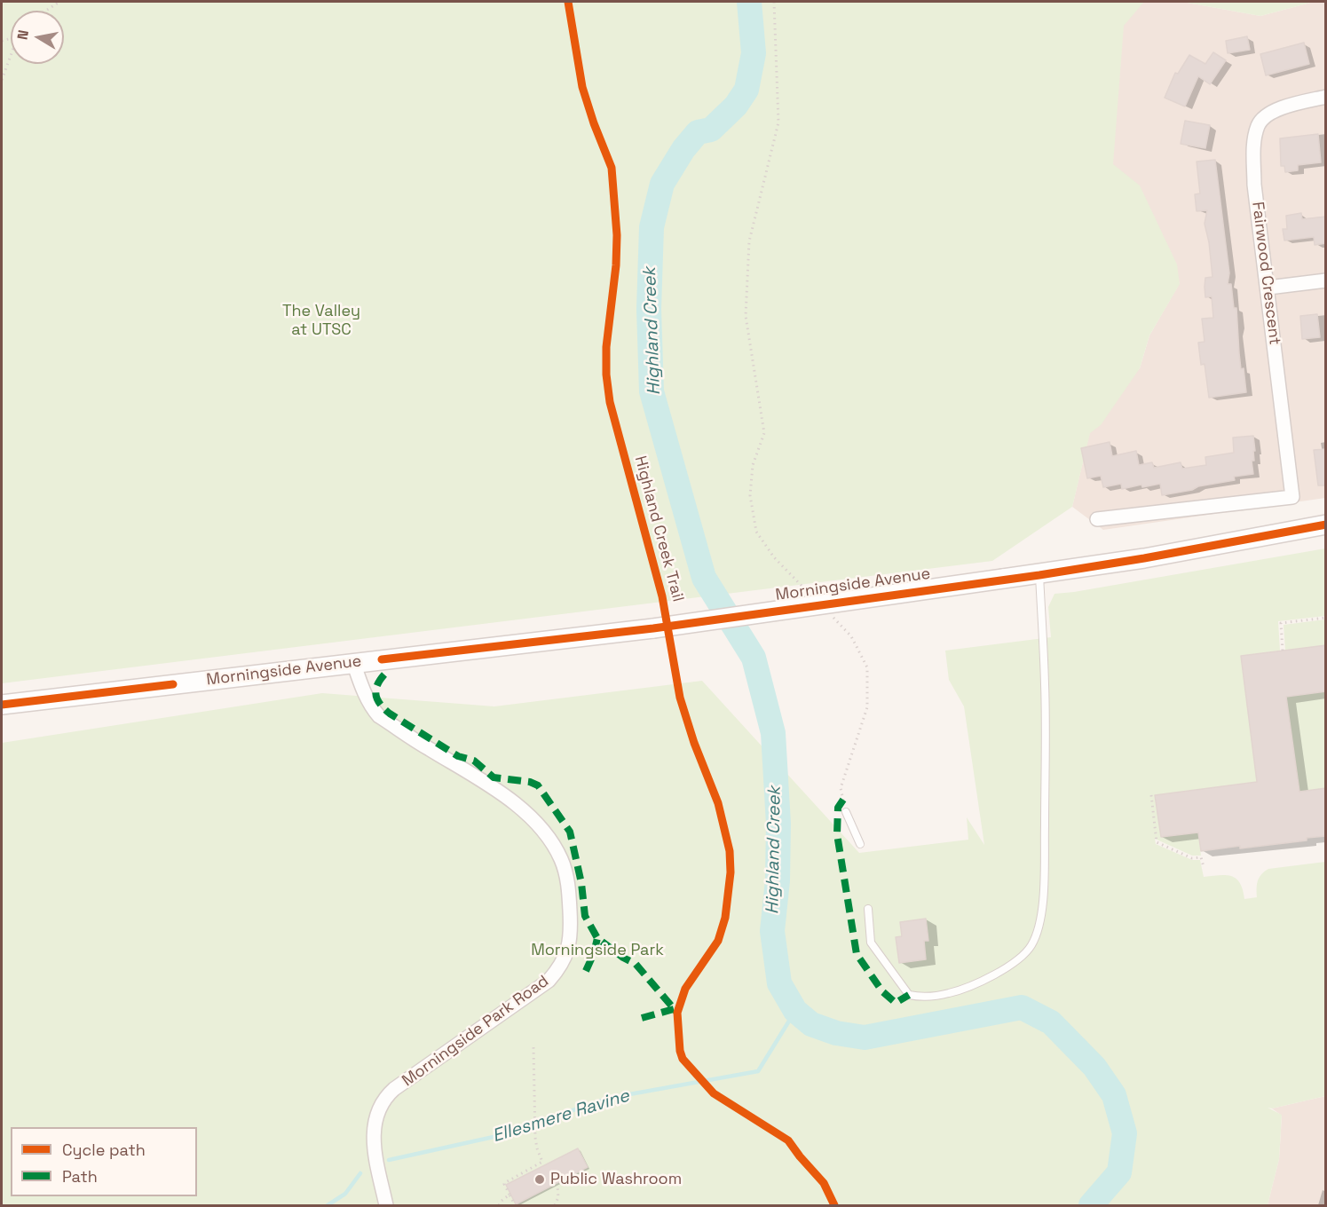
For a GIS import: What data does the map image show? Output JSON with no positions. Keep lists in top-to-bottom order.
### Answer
{
  "streets": {
    "main road": ["Morningside Avenue"],
    "street": ["Fairwood Crescent", "Morningside Park Road"],
    "cycle path": ["Highland Creek Trail"]
  },
  "crossings": [
    ["Morningside Avenue", "Morningside Park Road"]
  ],
  "water": ["Highland Creek", "Ellesmere Ravine"],
  "parks": ["The Valley at UTSC", "Morningside Park"],
  "places": ["Public Washroom"],
  "legend": ["Cycle path", "Path"],
  "north": "left"
}
